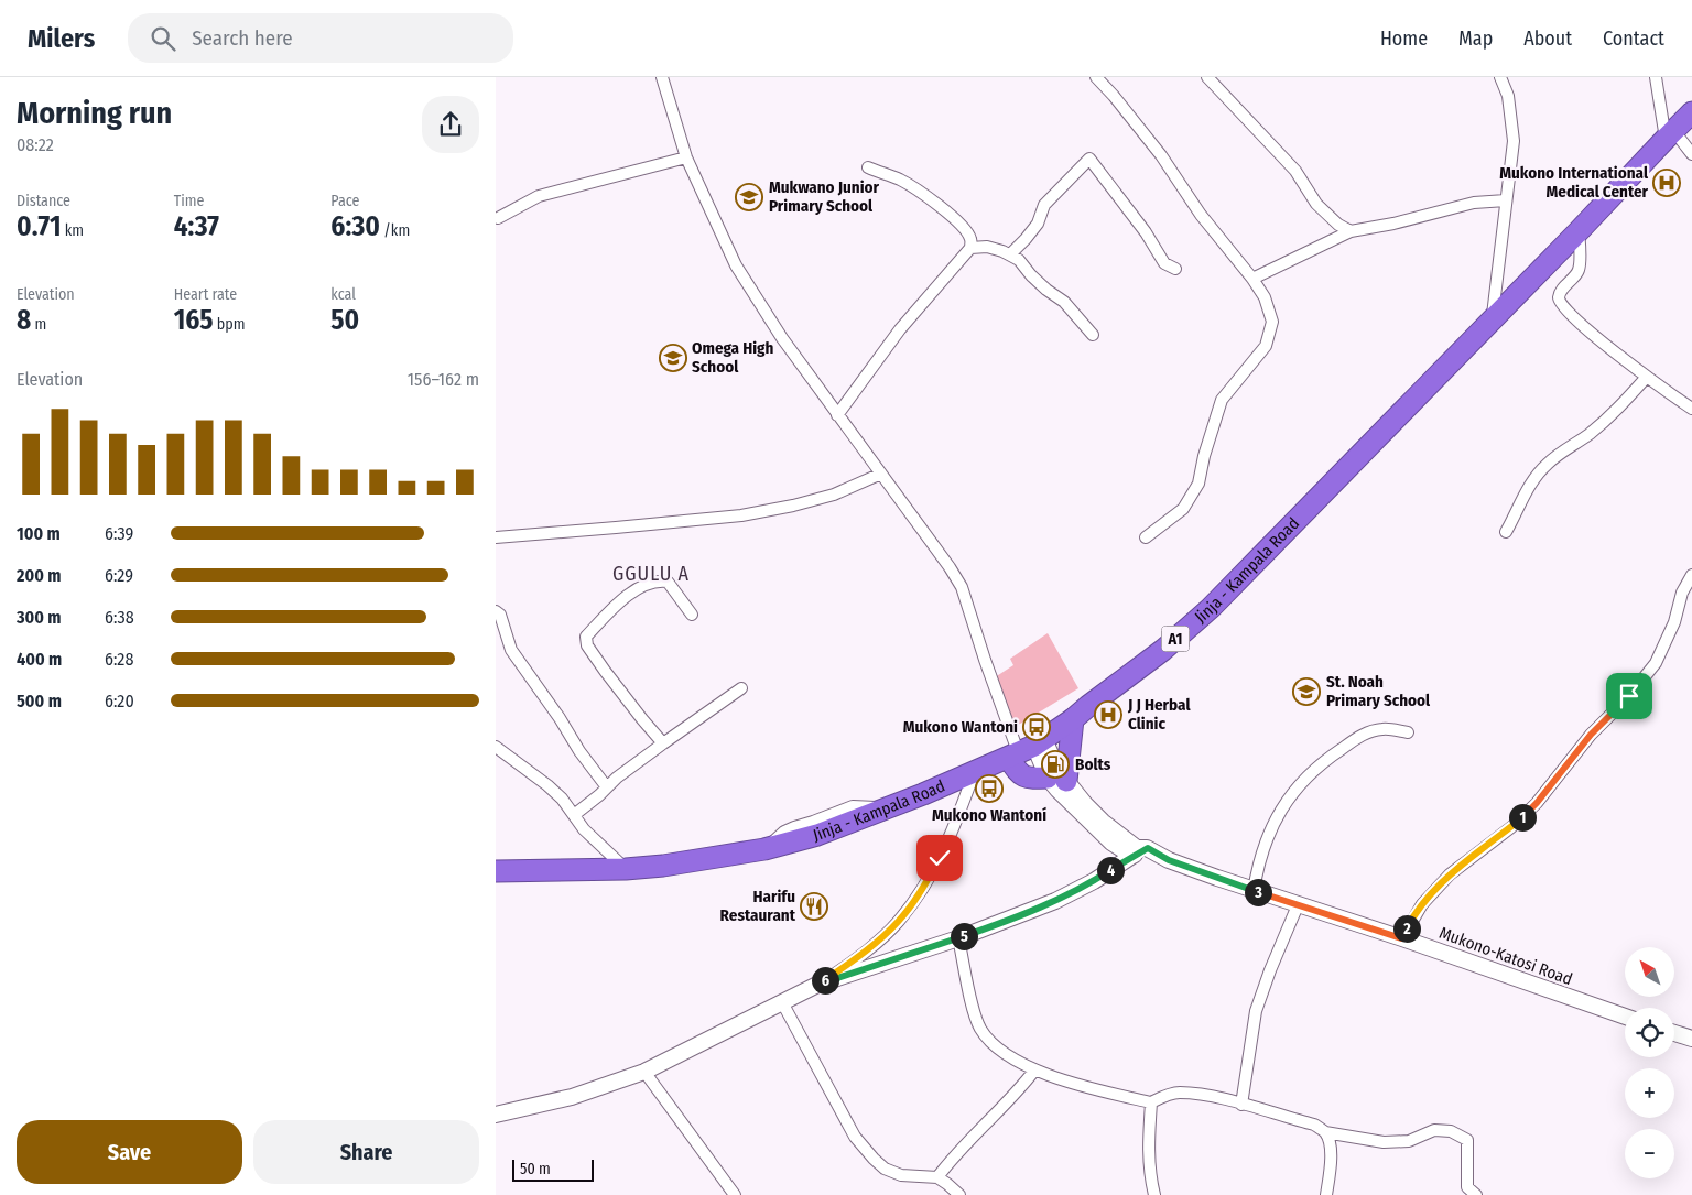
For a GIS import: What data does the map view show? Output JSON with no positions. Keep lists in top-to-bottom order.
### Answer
{
  "streets": {
    "highway": ["Jinja - Kampala Road", "A1"],
    "main road": ["Mukono-Katosi Road"]
  },
  "crossings": [
    ["Jinja - Kampala Road", "Mukono-Katosi Road"]
  ],
  "districts": ["GGULU A"],
  "places": {
    "hospital": ["Mukono International Medical Center", "J J Herbal Clinic"],
    "school or university": ["Mukwano Junior Primary School", "Omega High School", "St. Noah Primary School"],
    "bus stop": ["Mukono Wantoni", "Mukono Wantoní"],
    "fuel station": ["Bolts"],
    "restaurant": ["Harifu Restaurant"]
  },
  "scale_bar": "50 m",
  "north": "top left",
  "page": {
    "header": "Milers",
    "search": "Search here",
    "nav": [
      "Home",
      "Map",
      "About",
      "Contact"
    ],
    "heading": ["Morning run", "08:22"],
    "stats": [
      ["Distance", "0.71 km"],
      ["Time", "4:37"],
      ["Pace", "6:30 /km"],
      ["Elevation", "8 m"],
      ["Heart rate", "165 bpm"],
      ["kcal", "50"]
    ],
    "chart": ["Elevation", "156–162 m"],
    "list": [
      {
        "name": "100 m",
        "note": "6:39"
      },
      {
        "name": "200 m",
        "note": "6:29"
      },
      {
        "name": "300 m",
        "note": "6:38"
      },
      {
        "name": "400 m",
        "note": "6:28"
      },
      {
        "name": "500 m",
        "note": "6:20"
      }
    ],
    "pins": [
      "1",
      "4",
      "3",
      "2",
      "5",
      "6"
    ],
    "map_buttons": ["+", "−"],
    "buttons": ["Save", "Share"],
    "scale": "50 m"
  }
}
